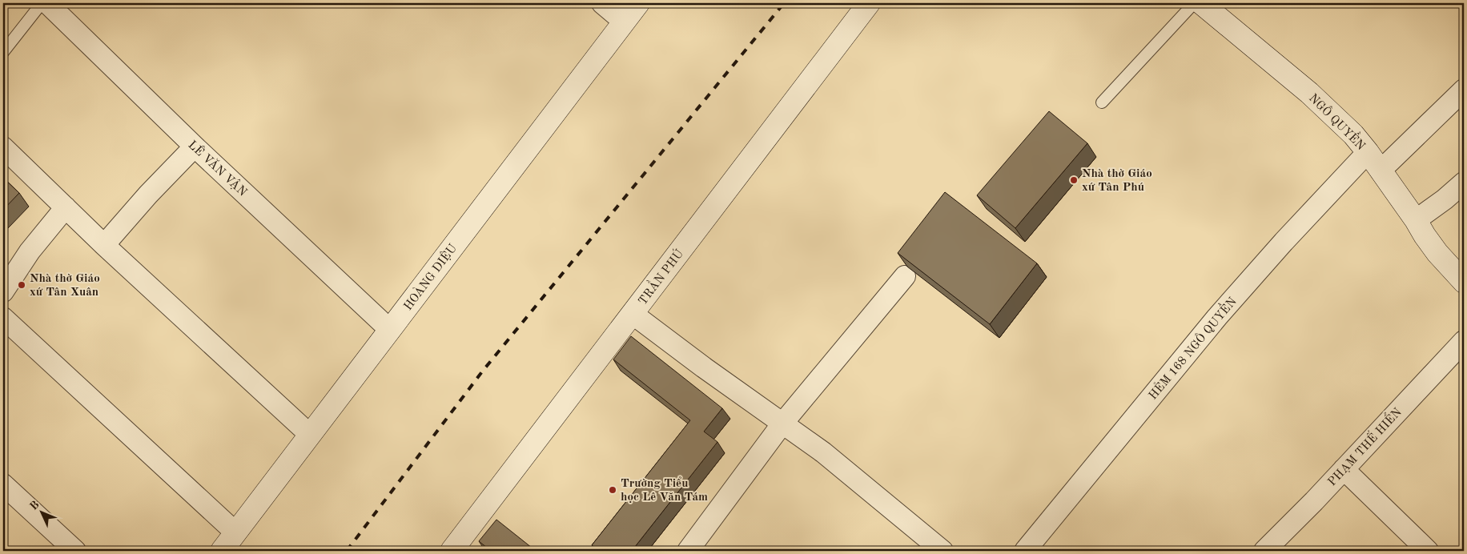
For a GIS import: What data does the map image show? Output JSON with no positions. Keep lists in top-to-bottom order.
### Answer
{
  "streets": {
    "street": [
      "NGÔ QUYỀN",
      "LÊ VĂN VẬN",
      "HOÀNG DIỆU",
      "TRẦN PHÚ",
      "HẺM 168 NGÔ QUYỀN",
      "PHẠM THẾ HIỂN"
    ]
  },
  "crossings": [
    ["NGÔ QUYỀN", "HẺM 168 NGÔ QUYỀN"],
    ["LÊ VĂN VẬN", "HOÀNG DIỆU"]
  ],
  "places": ["Nhà thờ Giáo xứ Tân Phú", "Nhà thờ Giáo xứ Tân Xuân", "Trường Tiểu học Lê Văn Tám"],
  "north": "top left"
}
